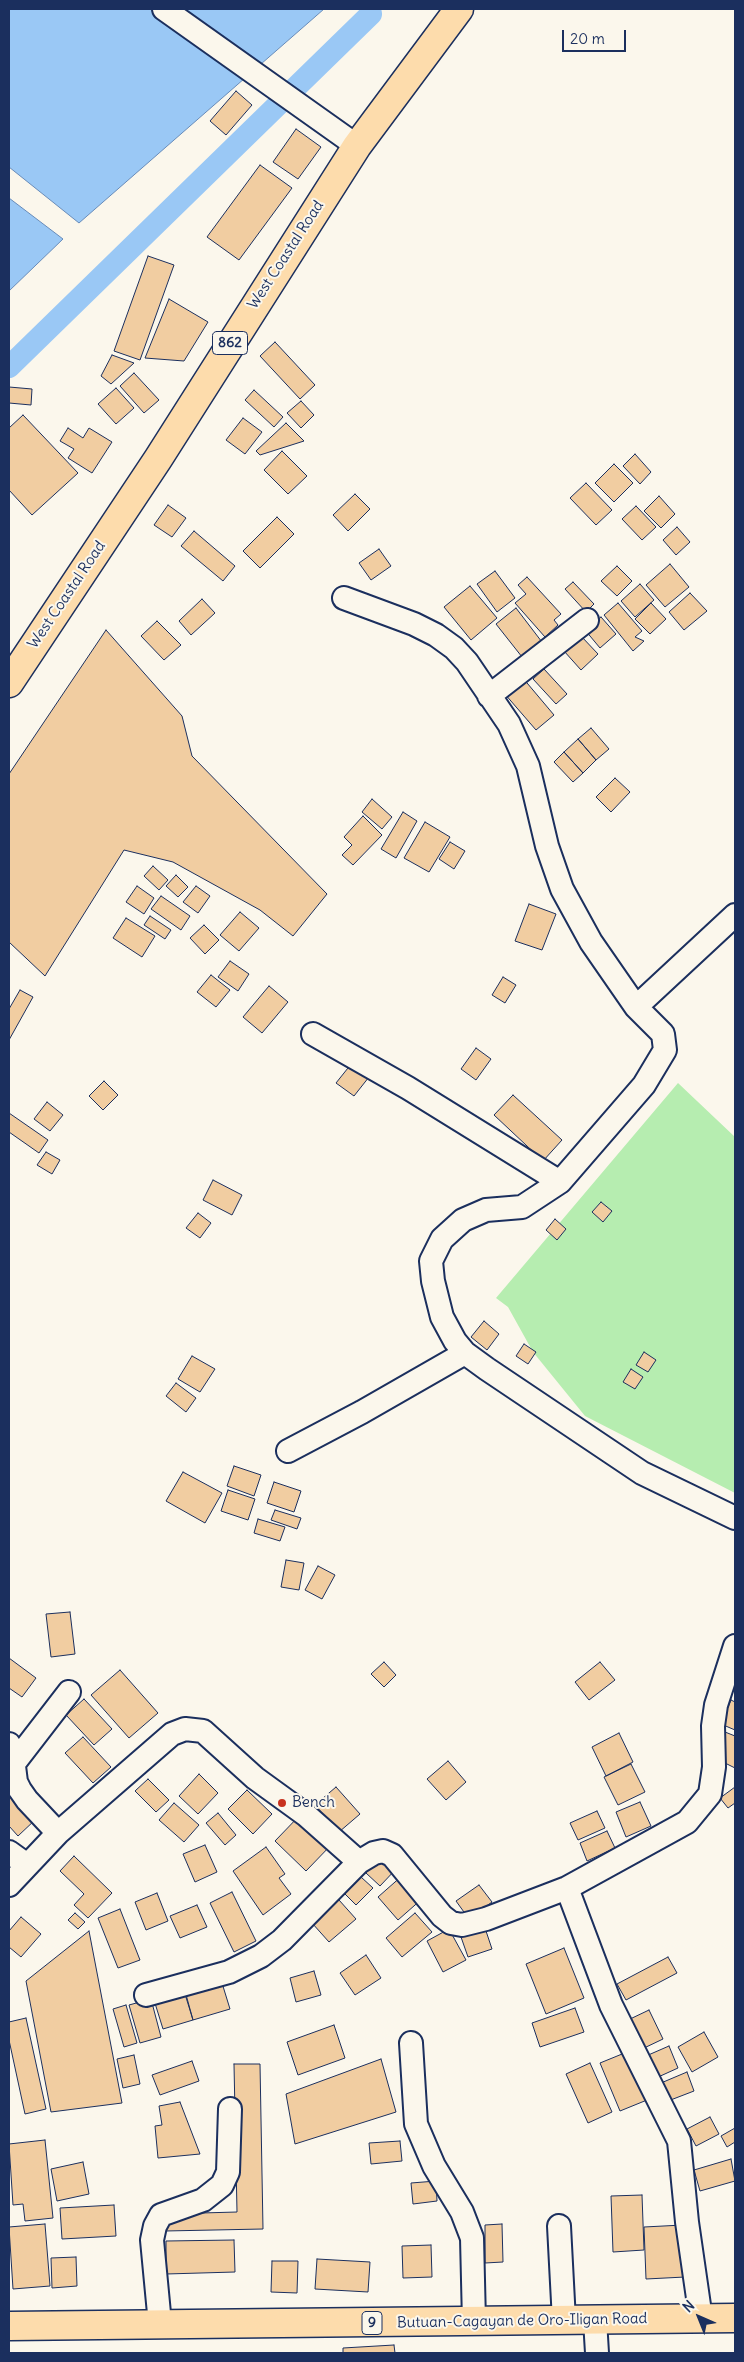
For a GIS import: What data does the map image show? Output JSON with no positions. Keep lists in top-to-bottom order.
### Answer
{
  "streets": {
    "main road": [
      "West Coastal Road",
      "862",
      "Butuan-Cagayan de Oro-Iligan Road",
      "9"
    ]
  },
  "places": ["Bench"],
  "scale_bar": "20 m",
  "north": "top left"
}
